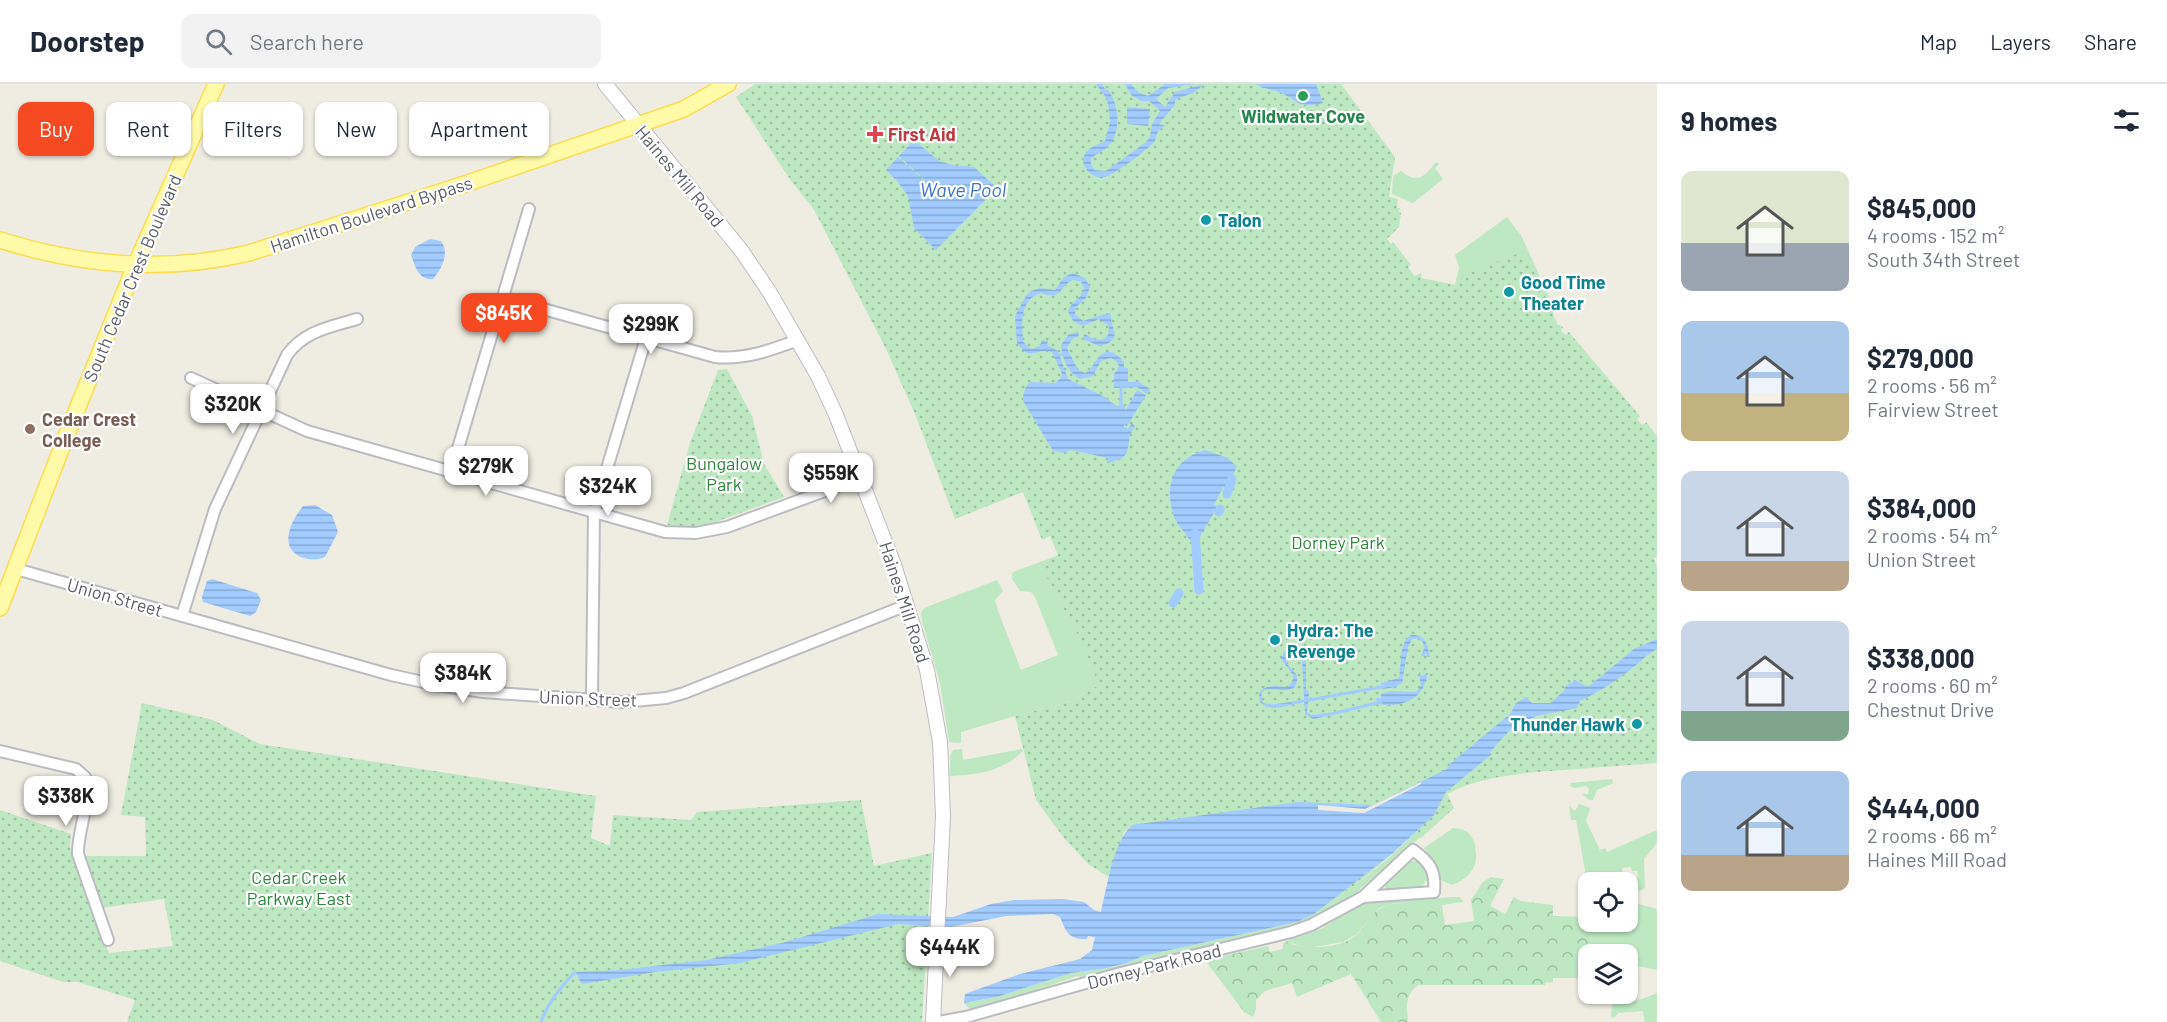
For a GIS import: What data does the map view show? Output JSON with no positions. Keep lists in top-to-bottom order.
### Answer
{
  "streets": {
    "main road": ["Hamilton Boulevard Bypass", "South Cedar Crest Boulevard"],
    "street": ["Haines Mill Road", "Union Street", "Dorney Park Road"]
  },
  "crossings": [
    ["Haines Mill Road", "Hamilton Boulevard Bypass"],
    ["Haines Mill Road", "Union Street"],
    ["Hamilton Boulevard Bypass", "South Cedar Crest Boulevard"],
    ["South Cedar Crest Boulevard", "Union Street"]
  ],
  "water": ["Wave Pool"],
  "parks": ["Bungalow Park", "Dorney Park", "Cedar Creek Parkway East"],
  "places": {
    "other": [
      "Wildwater Cove",
      "Talon",
      "Good Time Theater",
      "Cedar Crest College",
      "Hydra: The Revenge",
      "Thunder Hawk"
    ],
    "health": ["First Aid"]
  },
  "page": {
    "header": "Doorstep",
    "search": "Search here",
    "nav": ["Map", "Layers", "Share"],
    "heading": "9 homes",
    "chip": [
      "Buy",
      "Rent",
      "Filters",
      "New",
      "Apartment"
    ],
    "list": [
      {
        "name": "$845,000",
        "note": "4 rooms · 152 m² · South 34th Street"
      },
      {
        "name": "$279,000",
        "note": "2 rooms · 56 m² · Fairview Street"
      },
      {
        "name": "$384,000",
        "note": "2 rooms · 54 m² · Union Street"
      },
      {
        "name": "$338,000",
        "note": "2 rooms · 60 m² · Chestnut Drive"
      },
      {
        "name": "$444,000",
        "note": "2 rooms · 66 m² · Haines Mill Road"
      }
    ],
    "price": [
      "$845K",
      "$299K",
      "$320K",
      "$279K",
      "$559K",
      "$324K",
      "$384K",
      "$338K",
      "$444K"
    ]
  }
}
